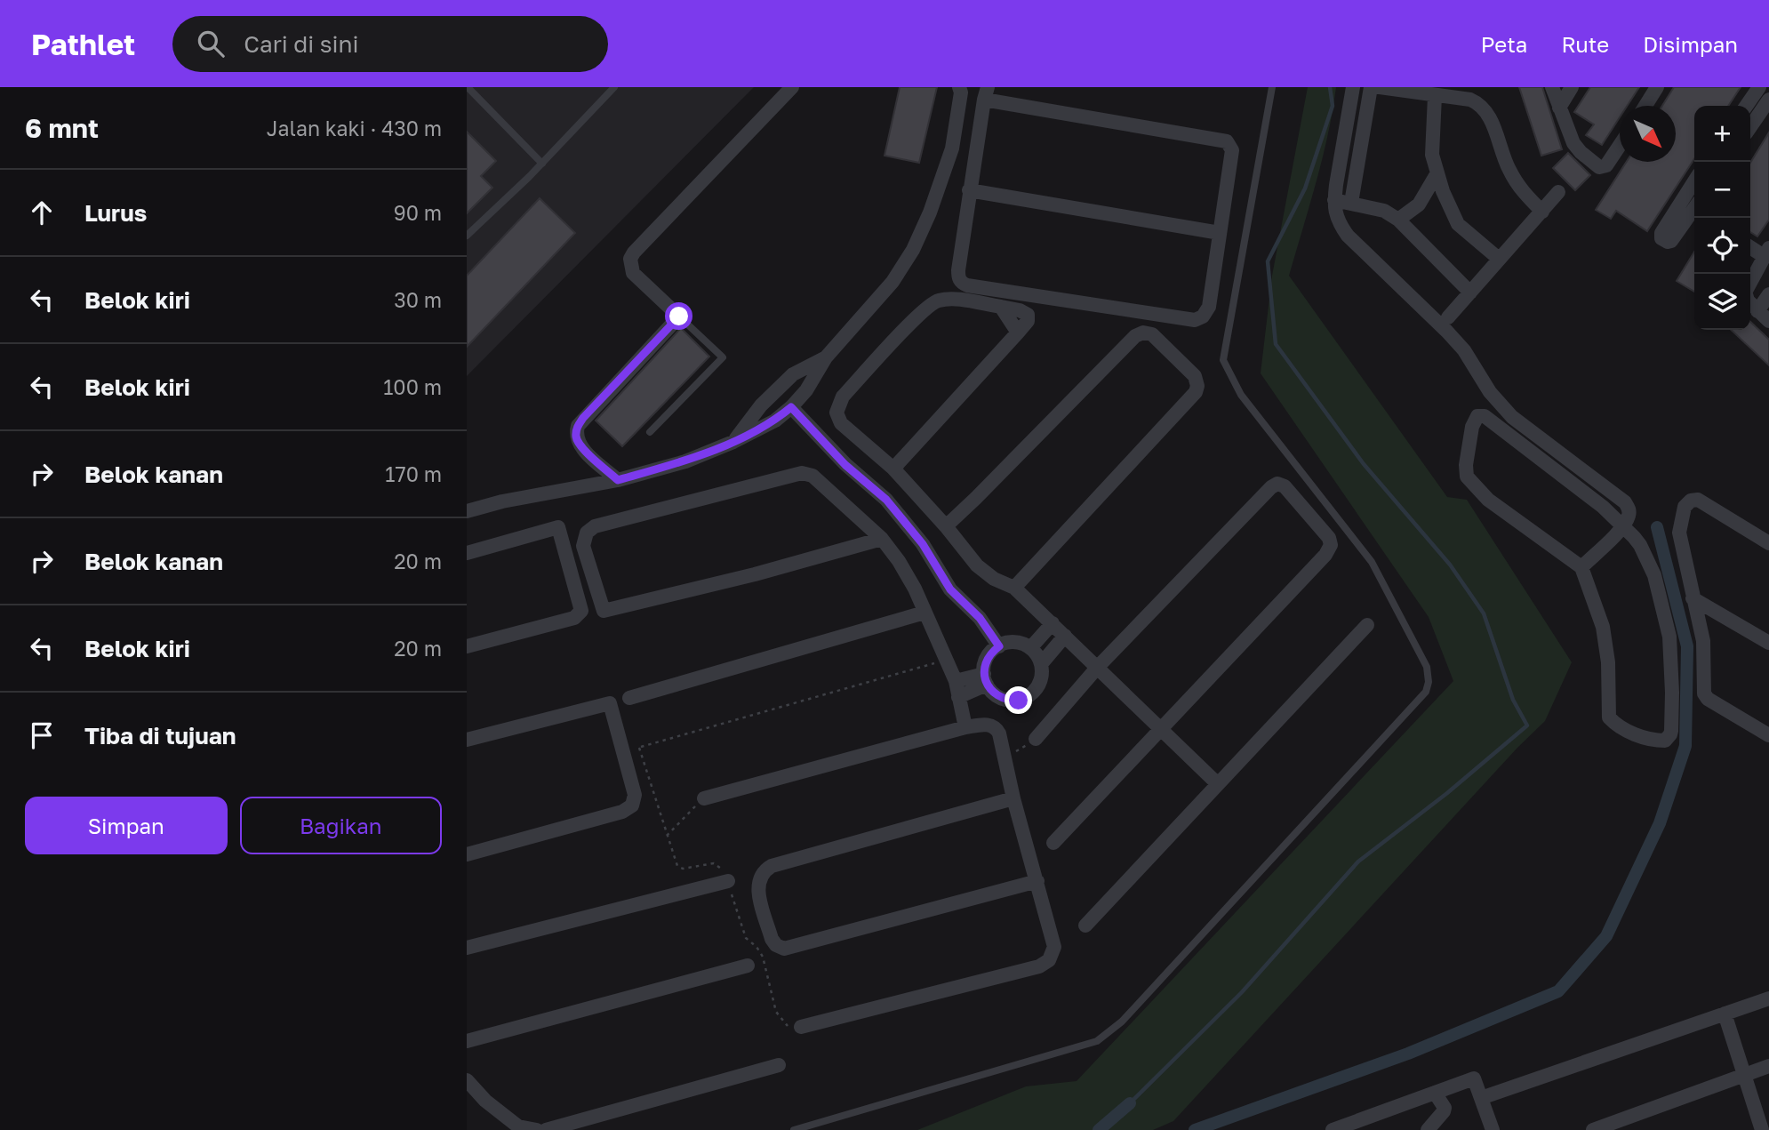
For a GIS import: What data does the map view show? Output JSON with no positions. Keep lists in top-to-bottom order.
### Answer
{
  "north": "bottom right",
  "page": {
    "header": "Pathlet",
    "search": "Cari di sini",
    "nav": ["Peta", "Rute", "Disimpan"],
    "heading": ["6 mnt", "Jalan kaki · 430 m"],
    "map_buttons": ["+", "−"],
    "list": [
      ["Lurus", "90 m"],
      ["Belok kiri", "30 m"],
      ["Belok kiri", "100 m"],
      ["Belok kanan", "170 m"],
      ["Belok kanan", "20 m"],
      ["Belok kiri", "20 m"],
      "Tiba di tujuan"
    ],
    "buttons": ["Simpan", "Bagikan"]
  }
}
